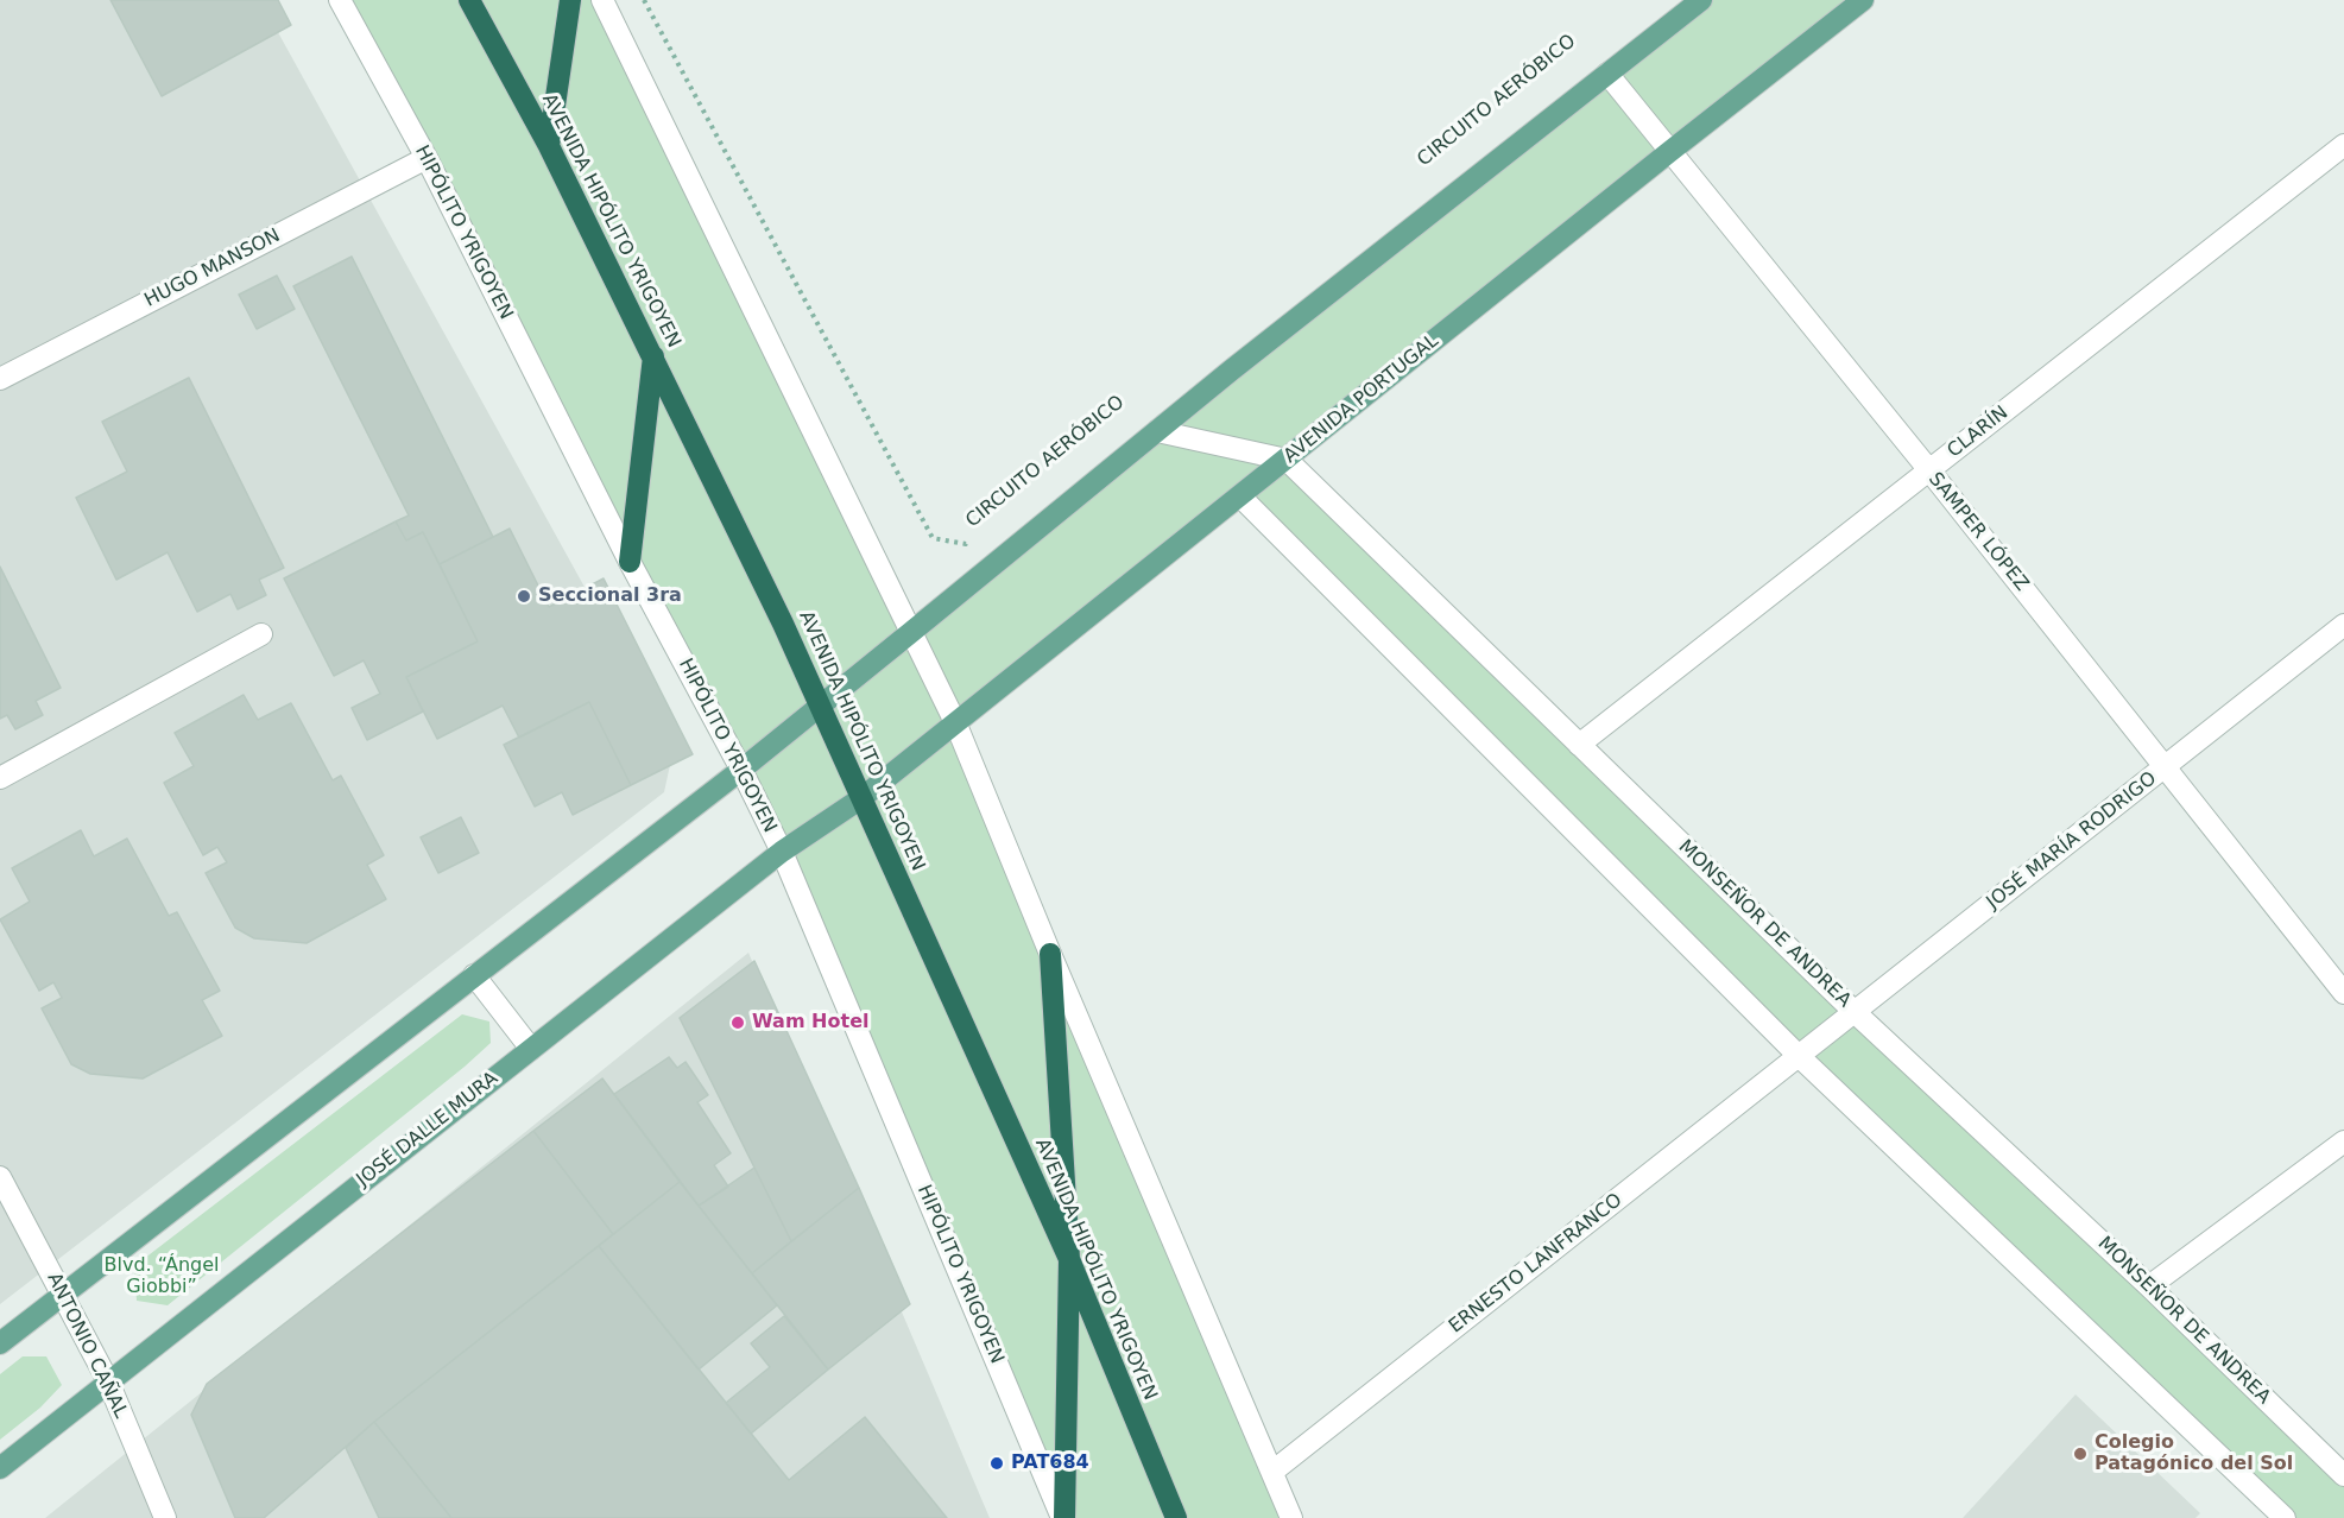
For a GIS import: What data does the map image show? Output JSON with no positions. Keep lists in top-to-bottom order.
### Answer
{
  "streets": {
    "highway": ["AVENIDA HIPÓLITO YRIGOYEN"],
    "main road": ["AVENIDA PORTUGAL", "JOSÉ DALLE MURA"],
    "street": [
      "HIPÓLITO YRIGOYEN",
      "HUGO MANSON",
      "CLARÍN",
      "SAMPER LÓPEZ",
      "JOSÉ MARÍA RODRIGO",
      "MONSEÑOR DE ANDREA",
      "ERNESTO LANFRANCO",
      "ANTONIO CAÑAL"
    ],
    "path": ["CIRCUITO AERÓBICO"]
  },
  "crossings": [
    ["AVENIDA HIPÓLITO YRIGOYEN", "AVENIDA PORTUGAL"],
    ["AVENIDA HIPÓLITO YRIGOYEN", "JOSÉ DALLE MURA"],
    ["HIPÓLITO YRIGOYEN", "HUGO MANSON"],
    ["HIPÓLITO YRIGOYEN", "JOSÉ DALLE MURA"],
    ["AVENIDA PORTUGAL", "SAMPER LÓPEZ"],
    ["AVENIDA PORTUGAL", "MONSEÑOR DE ANDREA"],
    ["AVENIDA PORTUGAL", "JOSÉ DALLE MURA"],
    ["CLARÍN", "SAMPER LÓPEZ"],
    ["CLARÍN", "MONSEÑOR DE ANDREA"],
    ["SAMPER LÓPEZ", "JOSÉ MARÍA RODRIGO"],
    ["JOSÉ MARÍA RODRIGO", "MONSEÑOR DE ANDREA"],
    ["JOSÉ MARÍA RODRIGO", "ERNESTO LANFRANCO"],
    ["JOSÉ DALLE MURA", "ANTONIO CAÑAL"]
  ],
  "parks": ["Blvd. “Ángel Giobbi”"],
  "places": [
    "Seccional 3ra",
    "Wam Hotel",
    "Colegio Patagónico del Sol",
    "PAT684"
  ]
}
